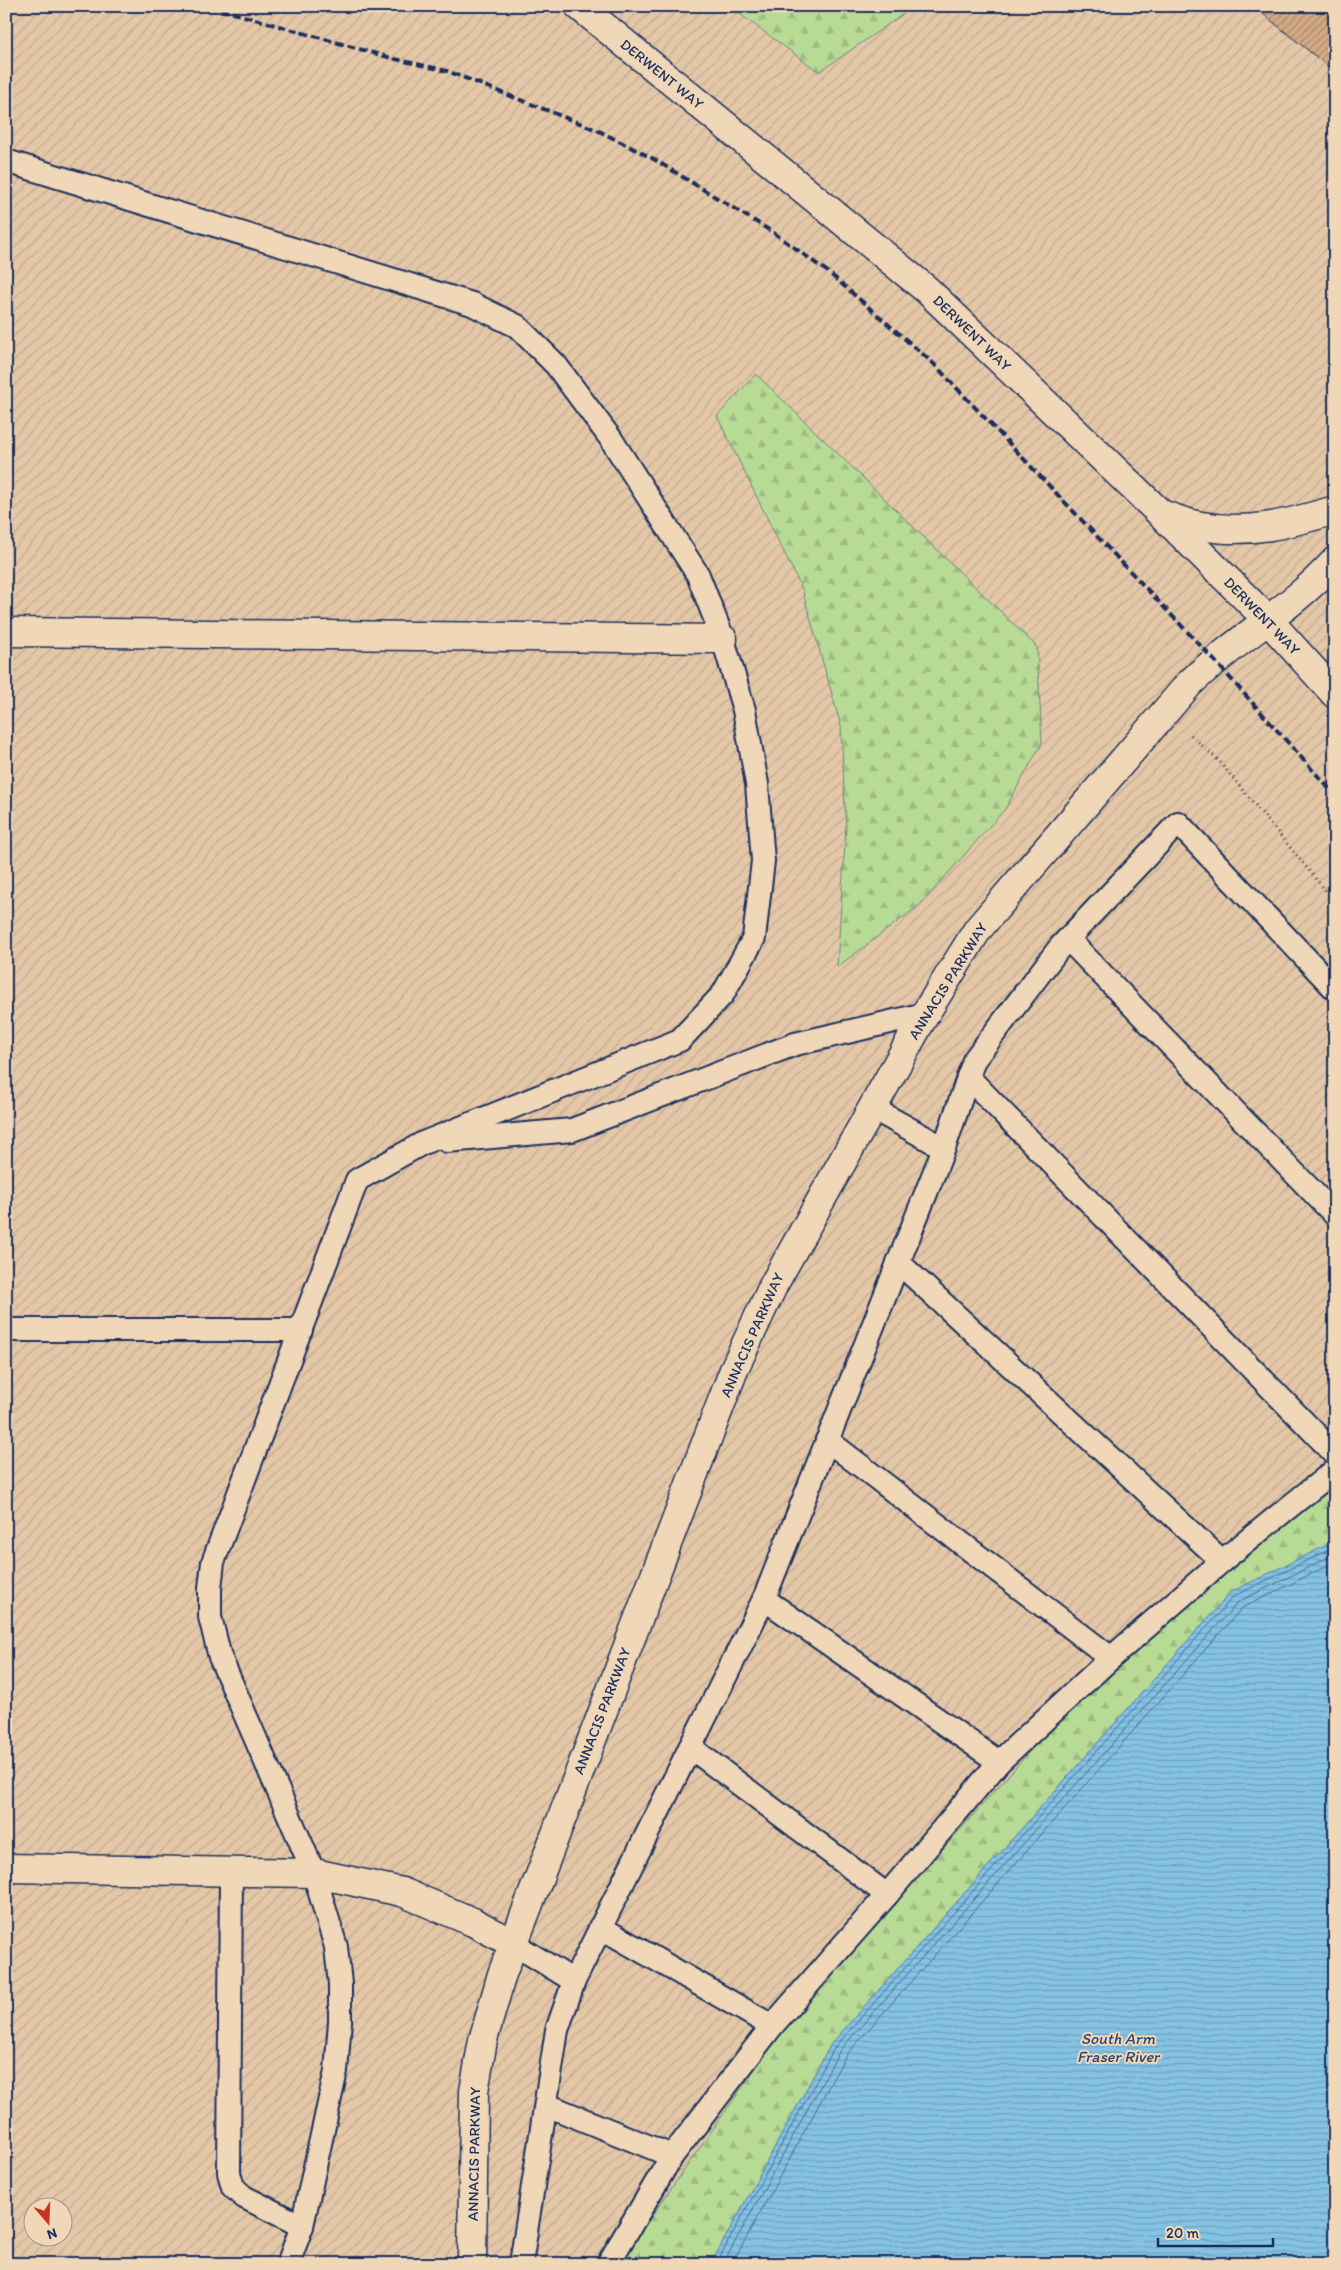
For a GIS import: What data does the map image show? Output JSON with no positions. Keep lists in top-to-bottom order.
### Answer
{
  "streets": {
    "street": ["DERWENT WAY", "ANNACIS PARKWAY"]
  },
  "crossings": [
    ["DERWENT WAY", "ANNACIS PARKWAY"]
  ],
  "water": ["South Arm Fraser River"],
  "scale_bar": "20 m",
  "north": "bottom"
}
